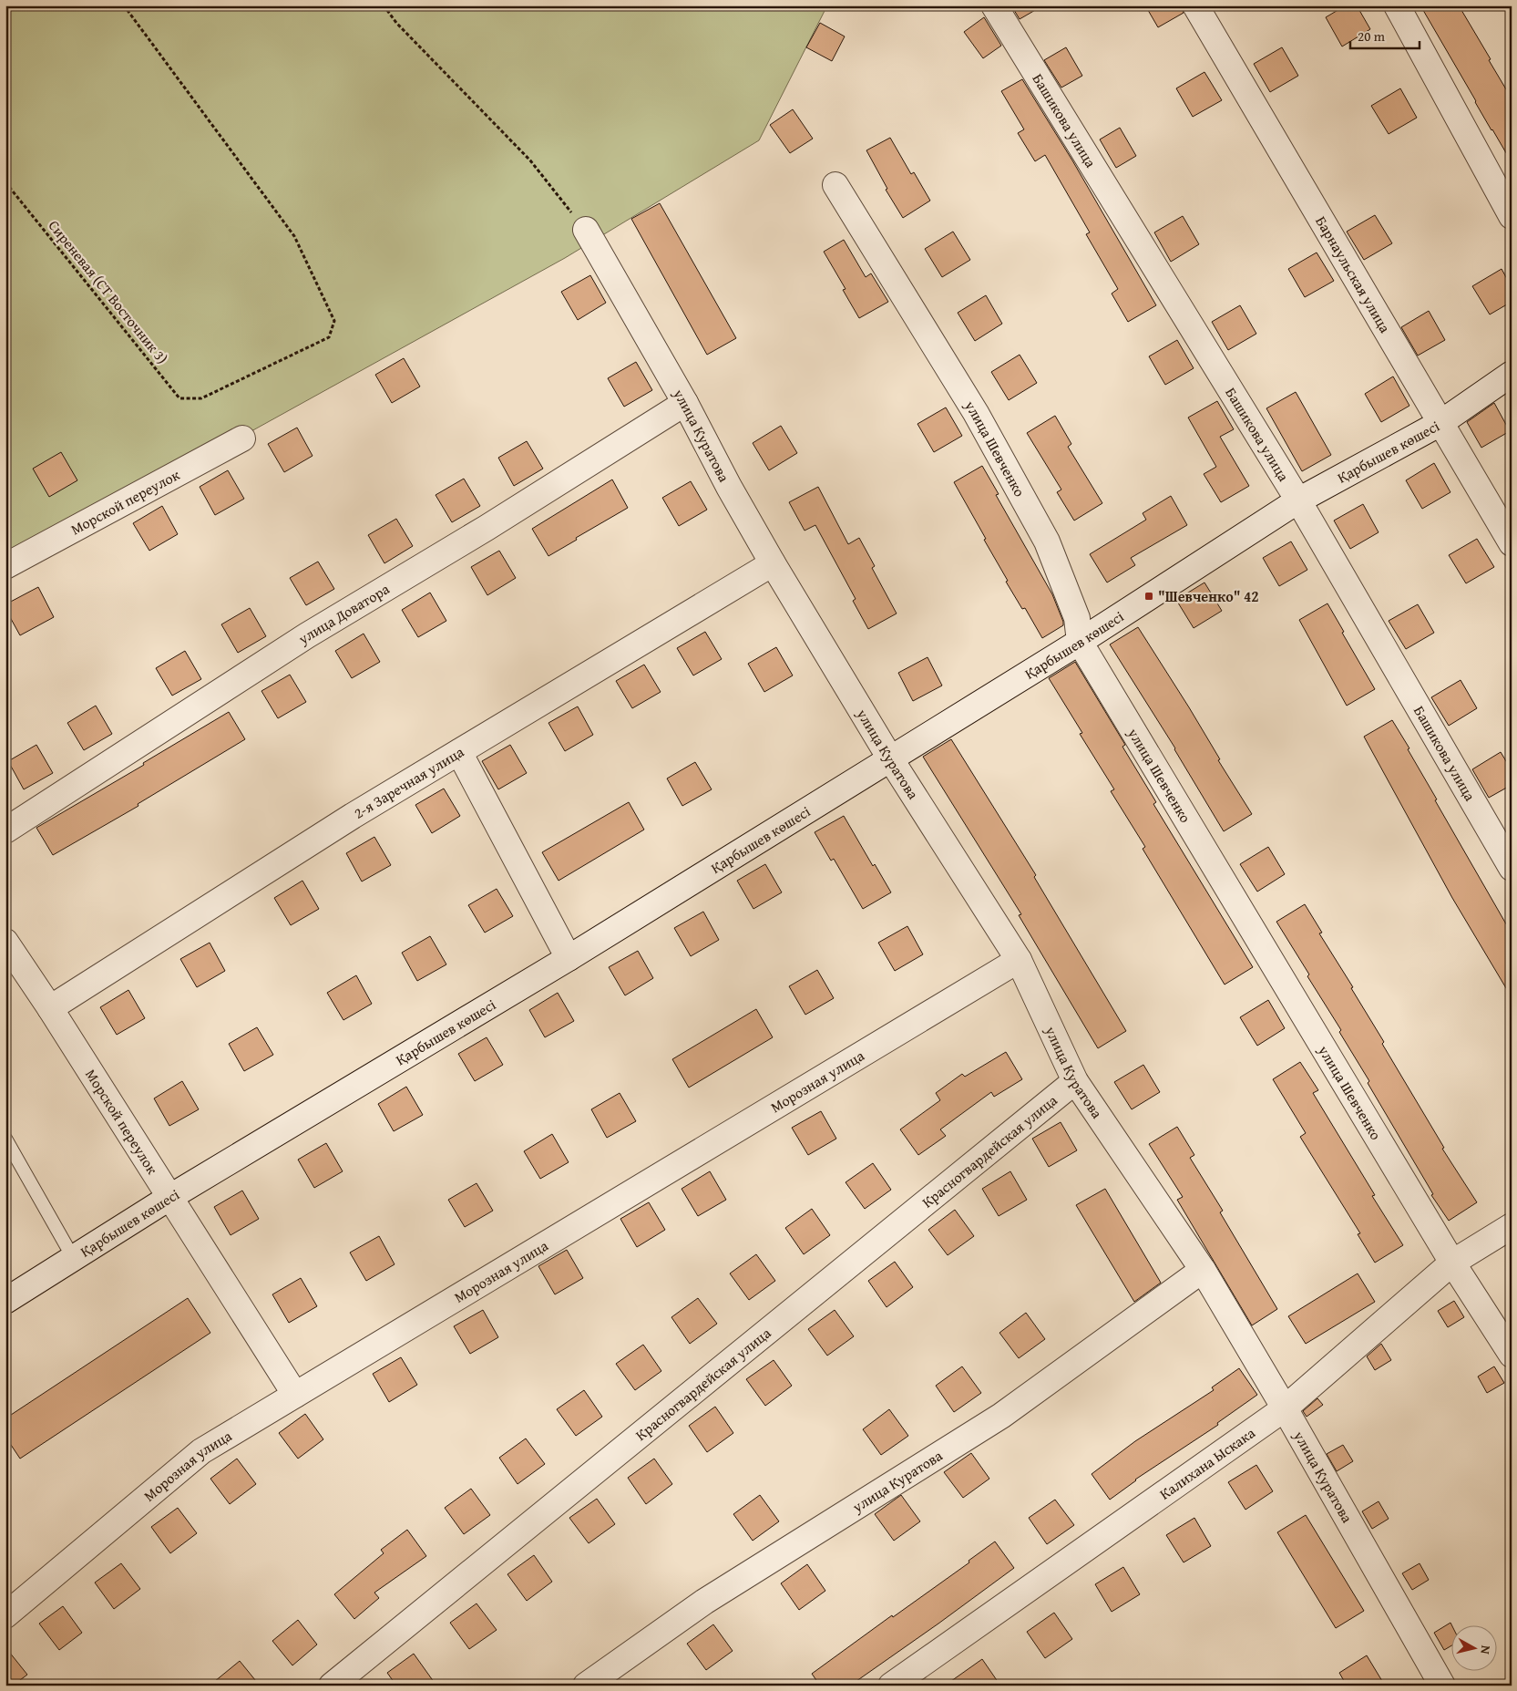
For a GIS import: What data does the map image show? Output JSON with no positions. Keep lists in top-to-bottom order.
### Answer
{
  "streets": {
    "street": [
      "Башикова улица",
      "Барнаульская улица",
      "улица Куратова",
      "улица Шевченко",
      "Қарбышев көшесі",
      "Морской переулок",
      "улица Доватора",
      "2-я Заречная улица",
      "Морозная улица",
      "Красногвардейская улица",
      "Калихана Ыскака"
    ],
    "path": ["Сиреневая (СТ Восточник 3)"]
  },
  "crossings": [
    ["Башикова улица", "Қарбышев көшесі"],
    ["Барнаульская улица", "Қарбышев көшесі"],
    ["улица Куратова", "Қарбышев көшесі"],
    ["улица Куратова", "улица Доватора"],
    ["улица Куратова", "2-я Заречная улица"],
    ["улица Куратова", "Морозная улица"],
    ["улица Куратова", "Красногвардейская улица"],
    ["улица Куратова", "Калихана Ыскака"],
    ["улица Шевченко", "Қарбышев көшесі"],
    ["улица Шевченко", "Калихана Ыскака"],
    ["Қарбышев көшесі", "Морской переулок"],
    ["Морской переулок", "2-я Заречная улица"],
    ["Морской переулок", "Морозная улица"]
  ],
  "places": {
    "transit": ["\"Шевченко\" 42"]
  },
  "scale_bar": "20 m",
  "north": "right"
}
